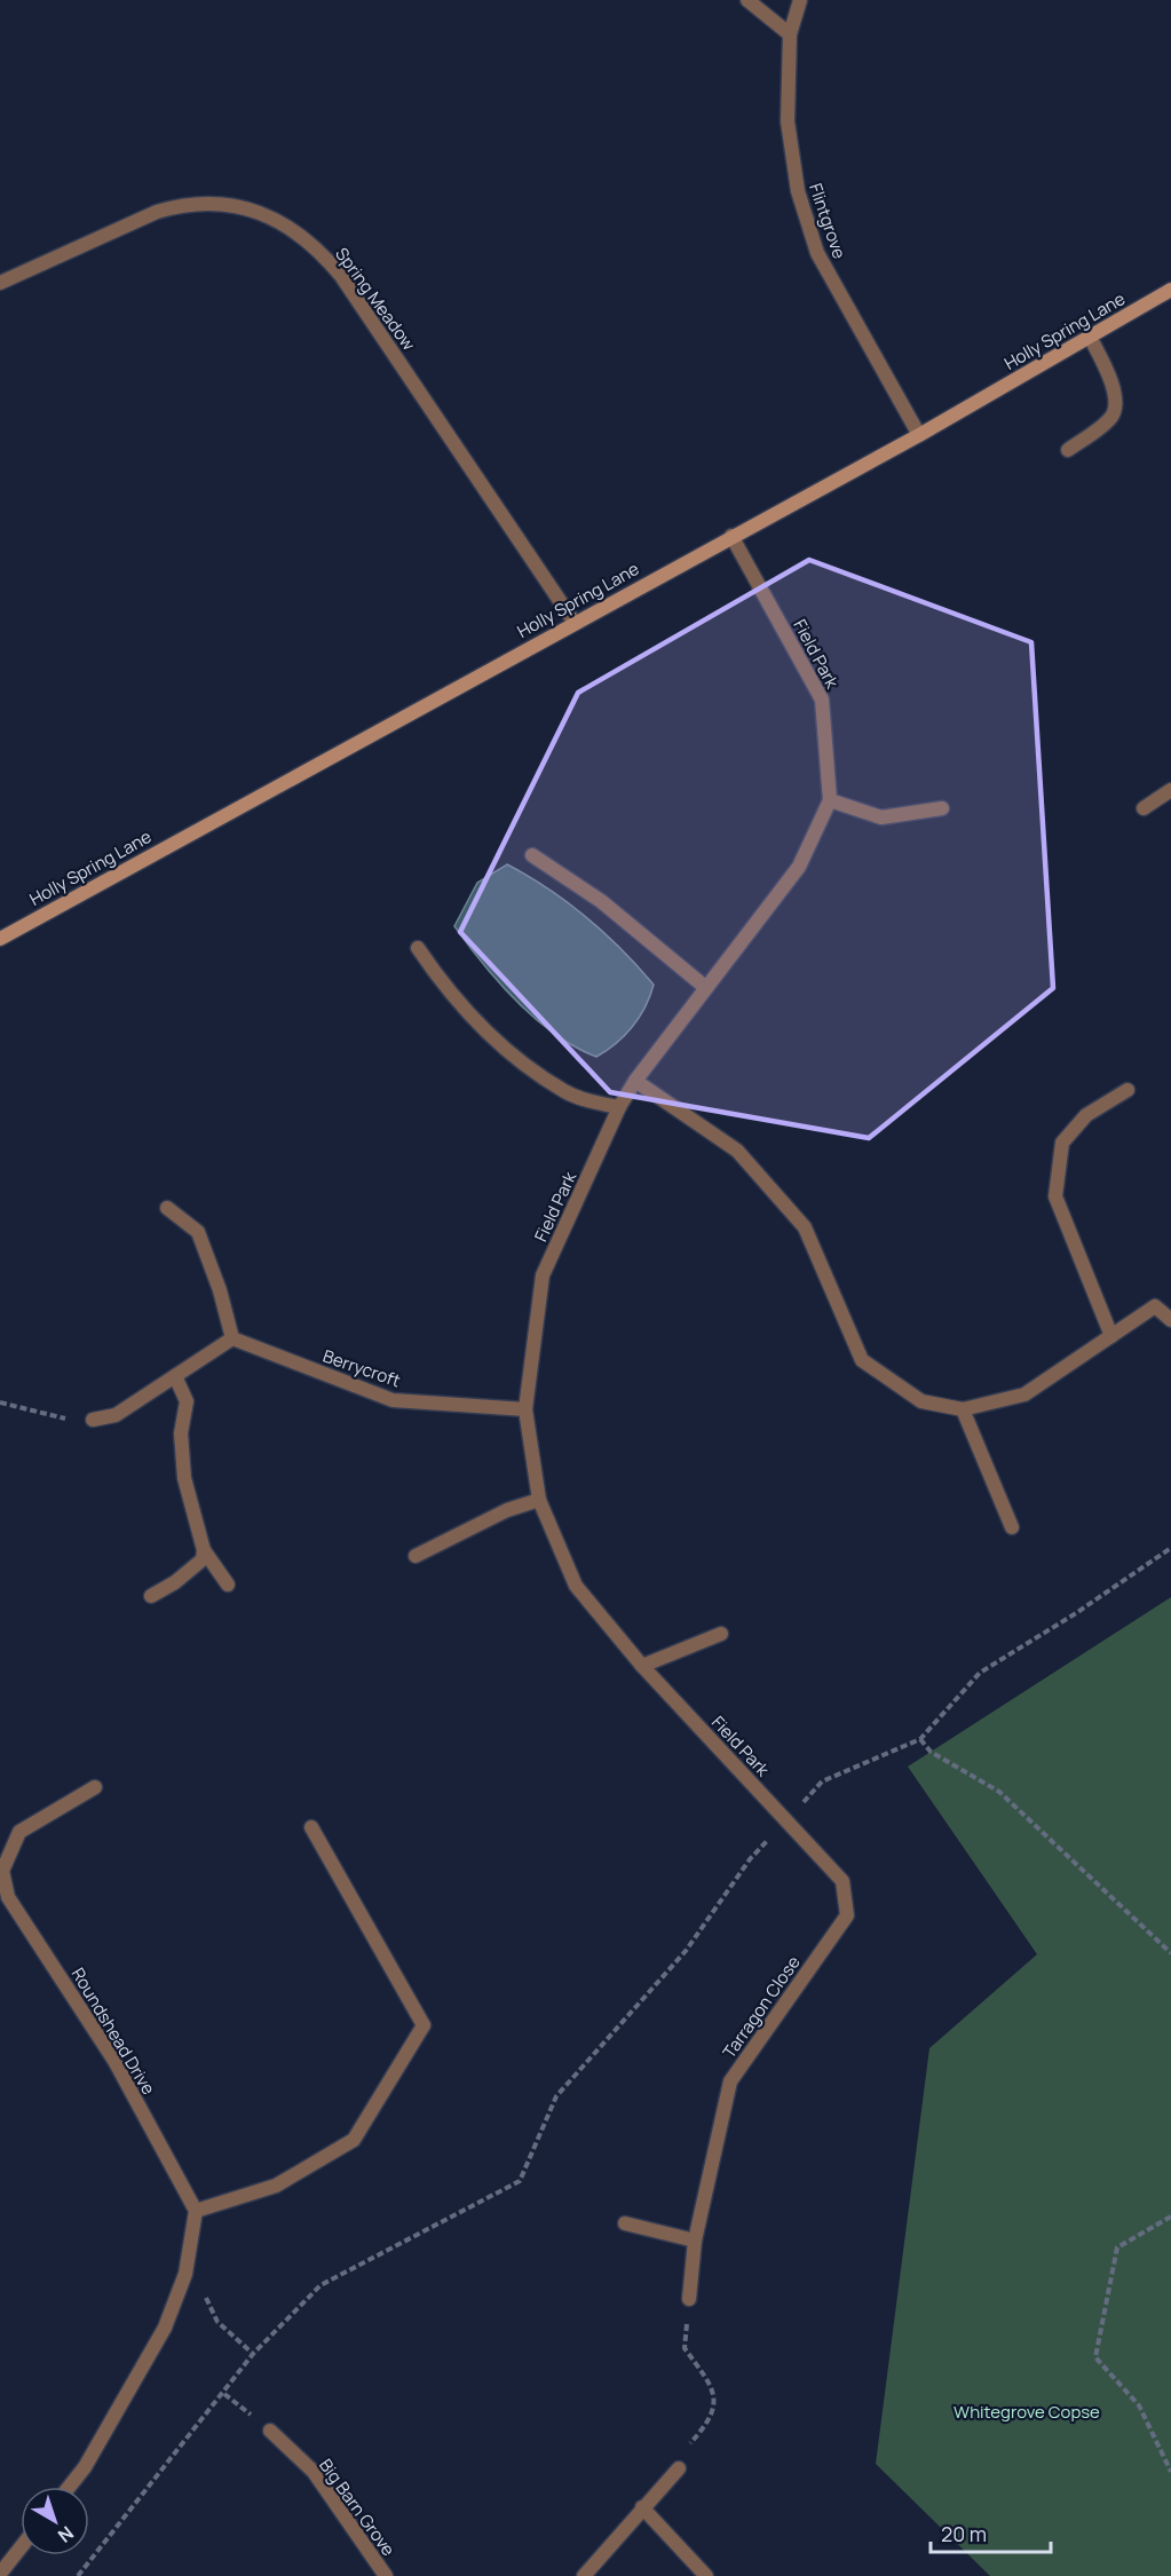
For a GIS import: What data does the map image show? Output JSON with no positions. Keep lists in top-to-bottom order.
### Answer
{
  "streets": {
    "street": [
      "Flintgrove",
      "Spring Meadow",
      "Holly Spring Lane",
      "Field Park",
      "Berrycroft",
      "Tarragon Close",
      "Roundshead Drive",
      "Big Barn Grove"
    ]
  },
  "crossings": [
    ["Flintgrove", "Holly Spring Lane"],
    ["Spring Meadow", "Holly Spring Lane"],
    ["Holly Spring Lane", "Field Park"],
    ["Field Park", "Berrycroft"],
    ["Field Park", "Tarragon Close"]
  ],
  "parks": ["Whitegrove Copse"],
  "scale_bar": "20 m",
  "north": "bottom right"
}
